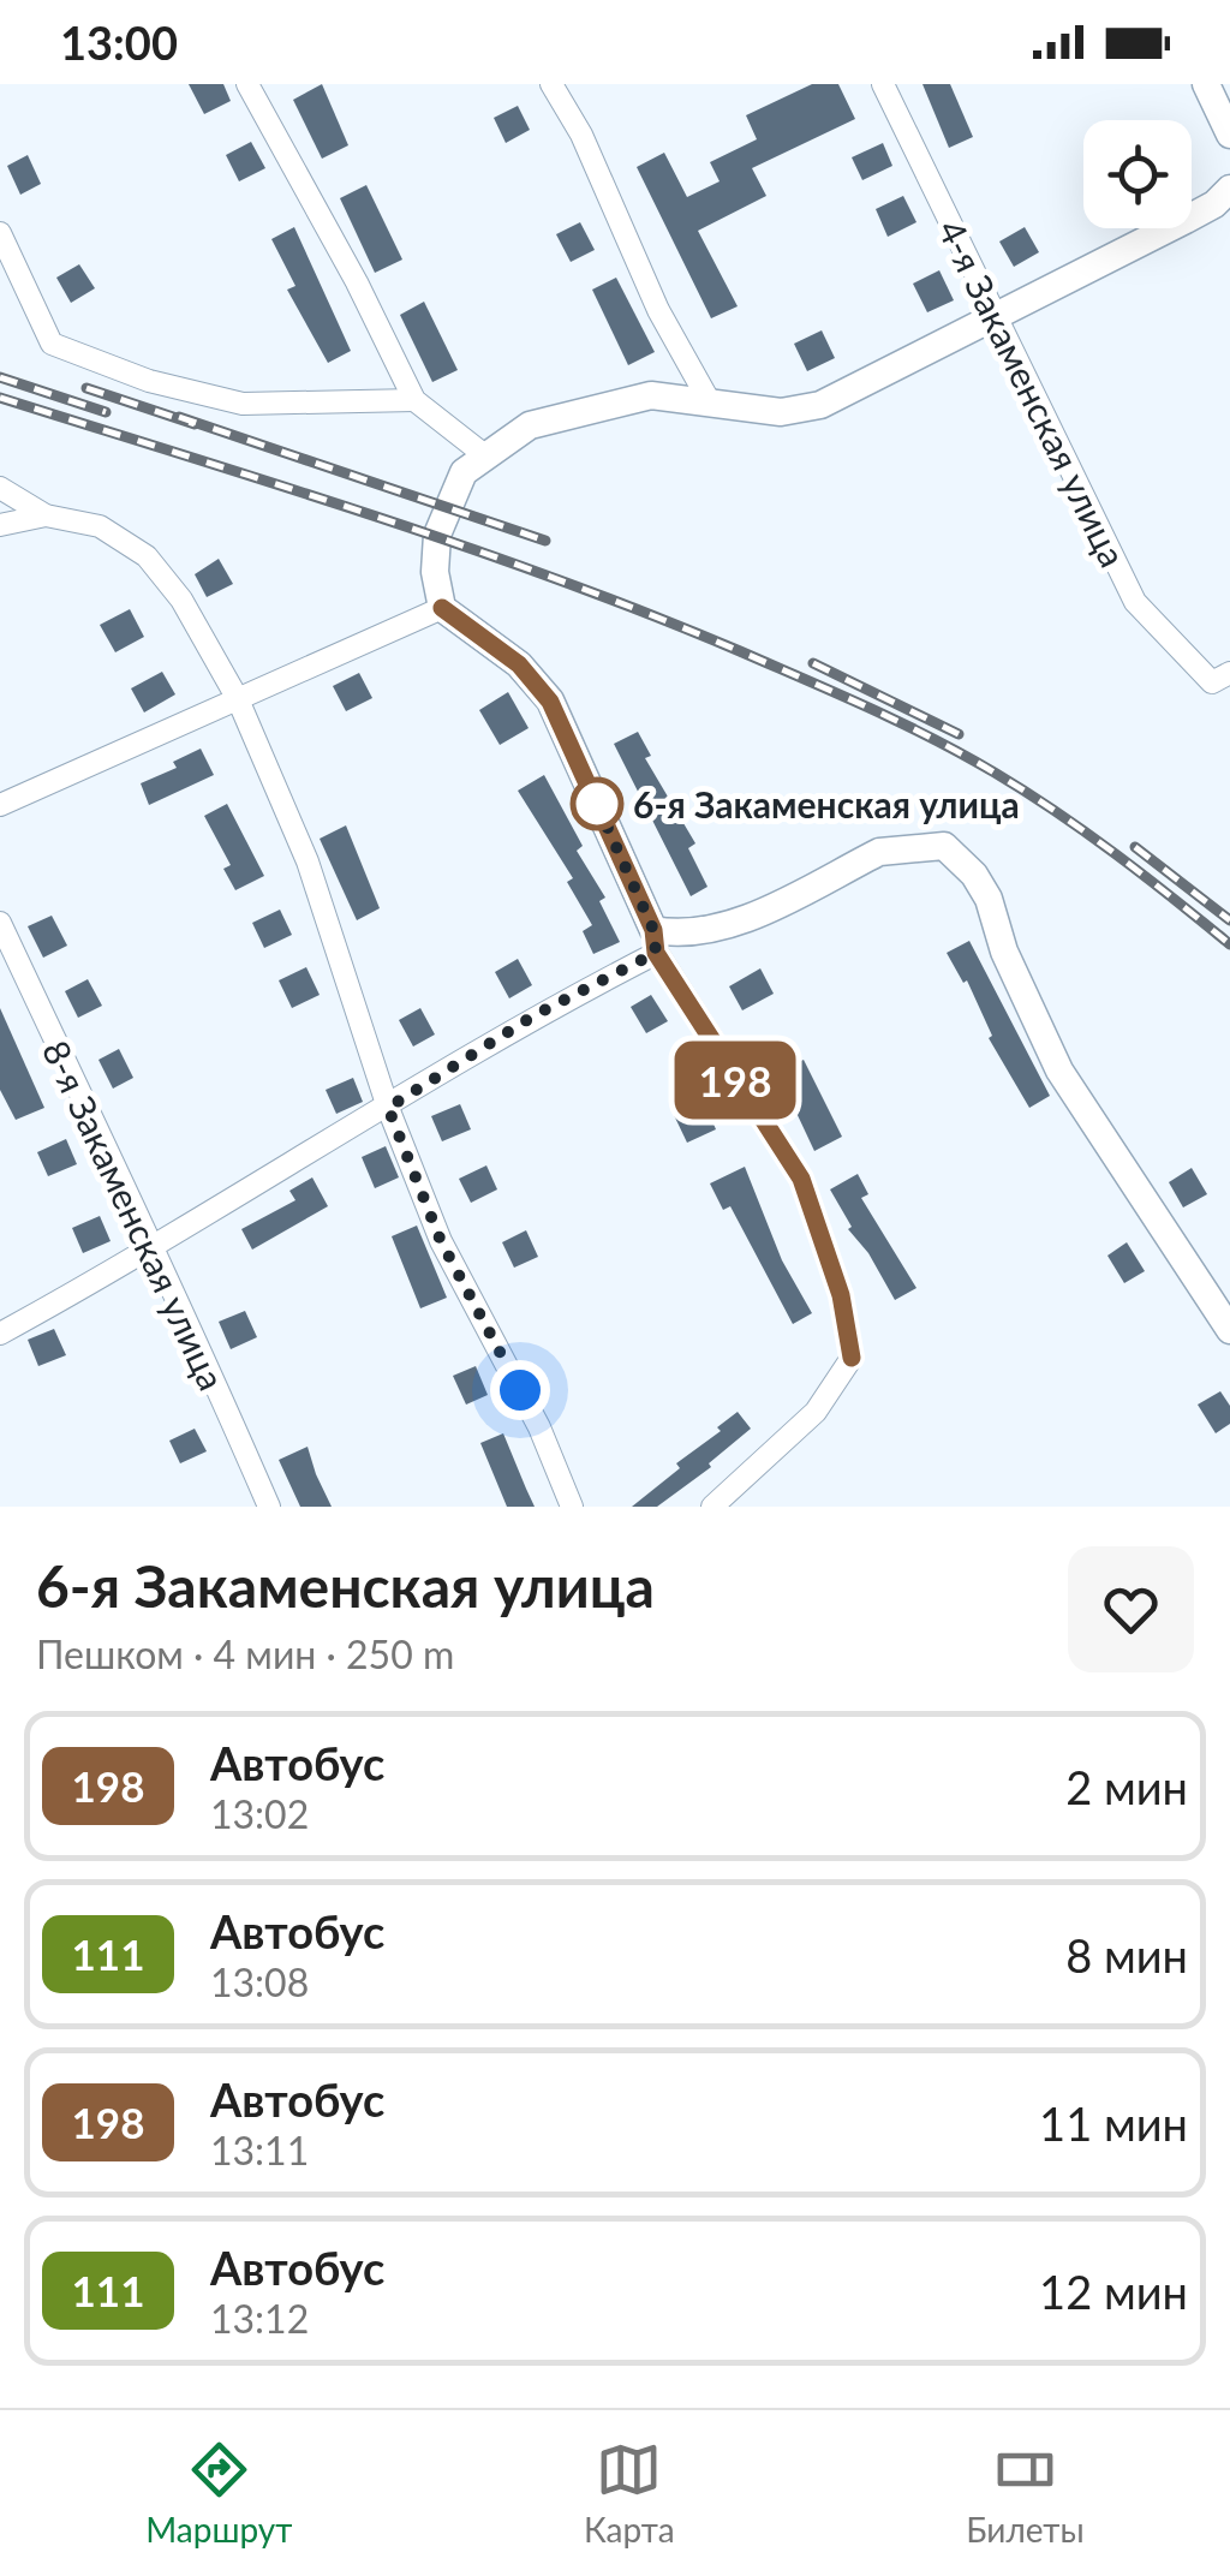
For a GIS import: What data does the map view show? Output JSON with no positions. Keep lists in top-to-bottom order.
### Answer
{
  "streets": {
    "street": ["4-я Закаменская улица", "8-я Закаменская улица"]
  },
  "places": ["6-я Закаменская улица"],
  "lines": ["bus line 198"],
  "page": {
    "status": "13:00",
    "on_map": "198",
    "heading": ["6-я Закаменская улица", "Пешком · 4 мин · 250 m"],
    "list": [
      {
        "mark": "198",
        "name": "Автобус",
        "note": "13:02",
        "value": "2 мин"
      },
      {
        "mark": "111",
        "name": "Автобус",
        "note": "13:08",
        "value": "8 мин"
      },
      {
        "mark": "198",
        "name": "Автобус",
        "note": "13:11",
        "value": "11 мин"
      },
      {
        "mark": "111",
        "name": "Автобус",
        "note": "13:12",
        "value": "12 мин"
      }
    ],
    "tabs": ["Маршрут", "Карта", "Билеты"]
  }
}
